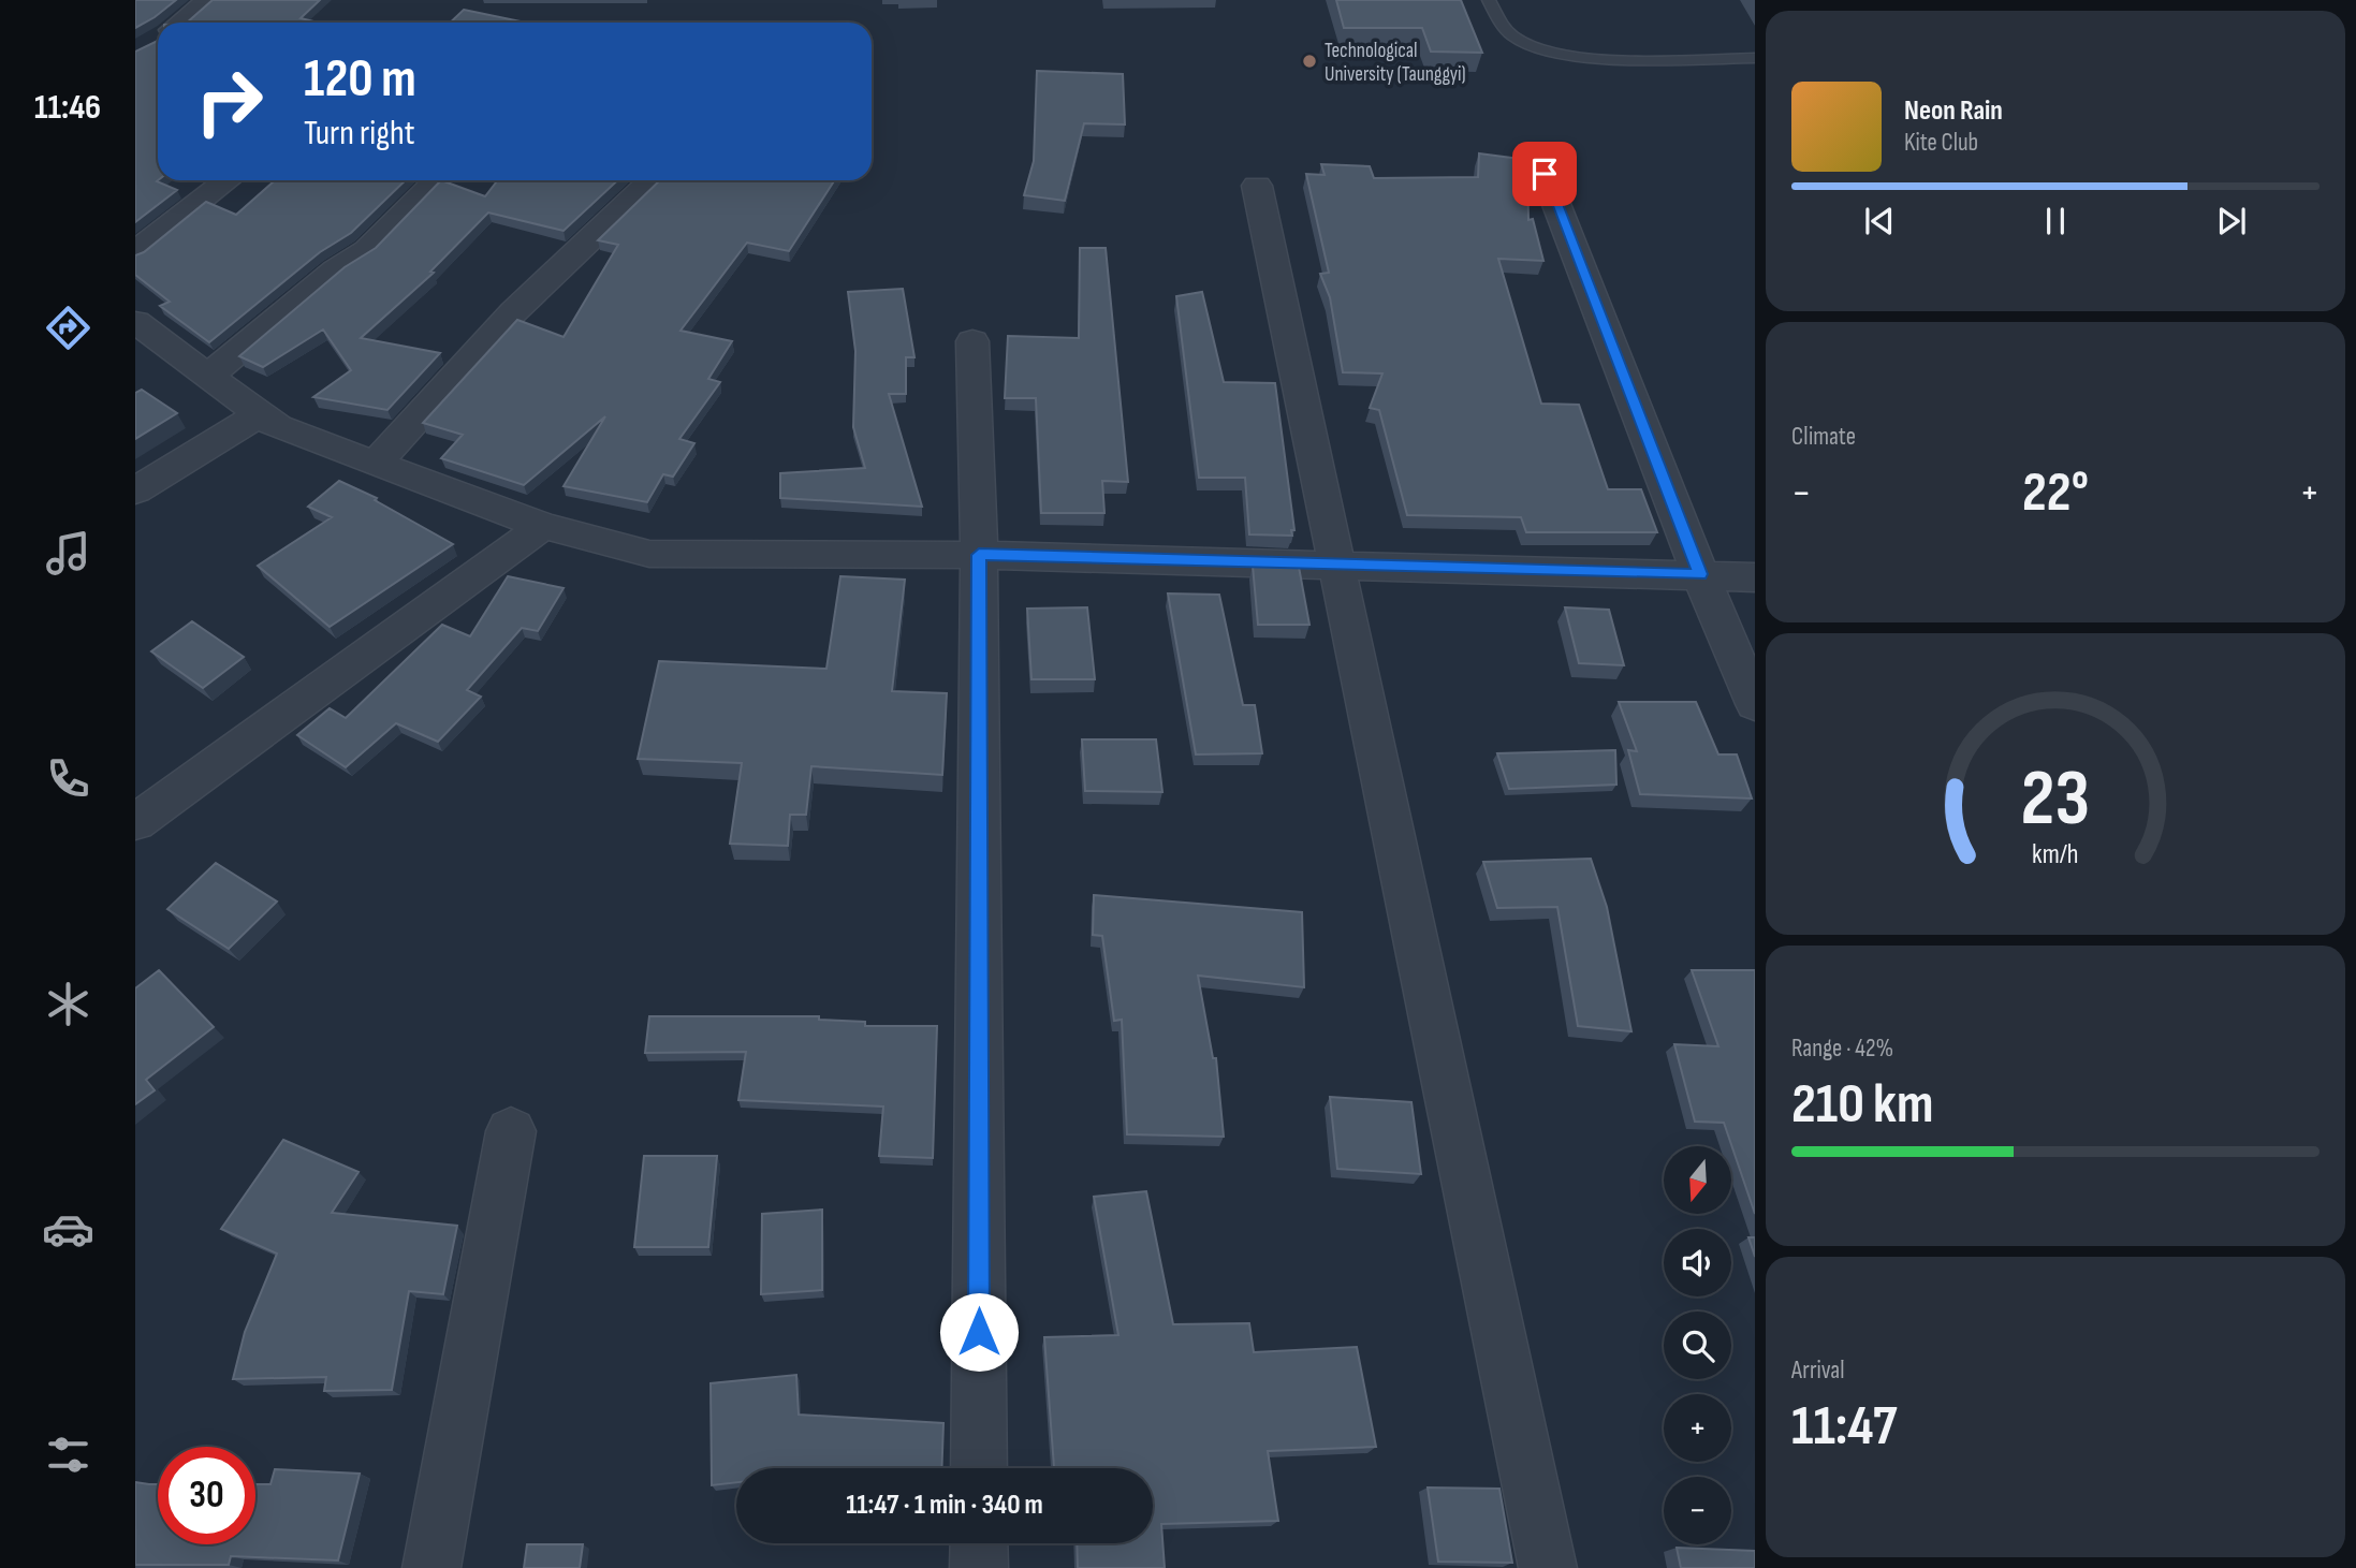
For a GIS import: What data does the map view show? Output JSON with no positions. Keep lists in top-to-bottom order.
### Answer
{
  "places": ["Technological University (Taunggyi)"],
  "north": "bottom",
  "page": {
    "tabs": "11:46",
    "turn": ["120 m", "Turn right"],
    "song": ["Neon Rain", "Kite Club"],
    "tile": [
      "Climate",
      ["Range · 42%", "210 km"],
      ["Arrival", "11:47"]
    ],
    "heat": ["−", "22°", "+"],
    "map_buttons": ["+", "−"],
    "limit": "30",
    "trip": "11:47 · 1 min · 340 m",
    "gauge": ["23", "km/h"]
  }
}
